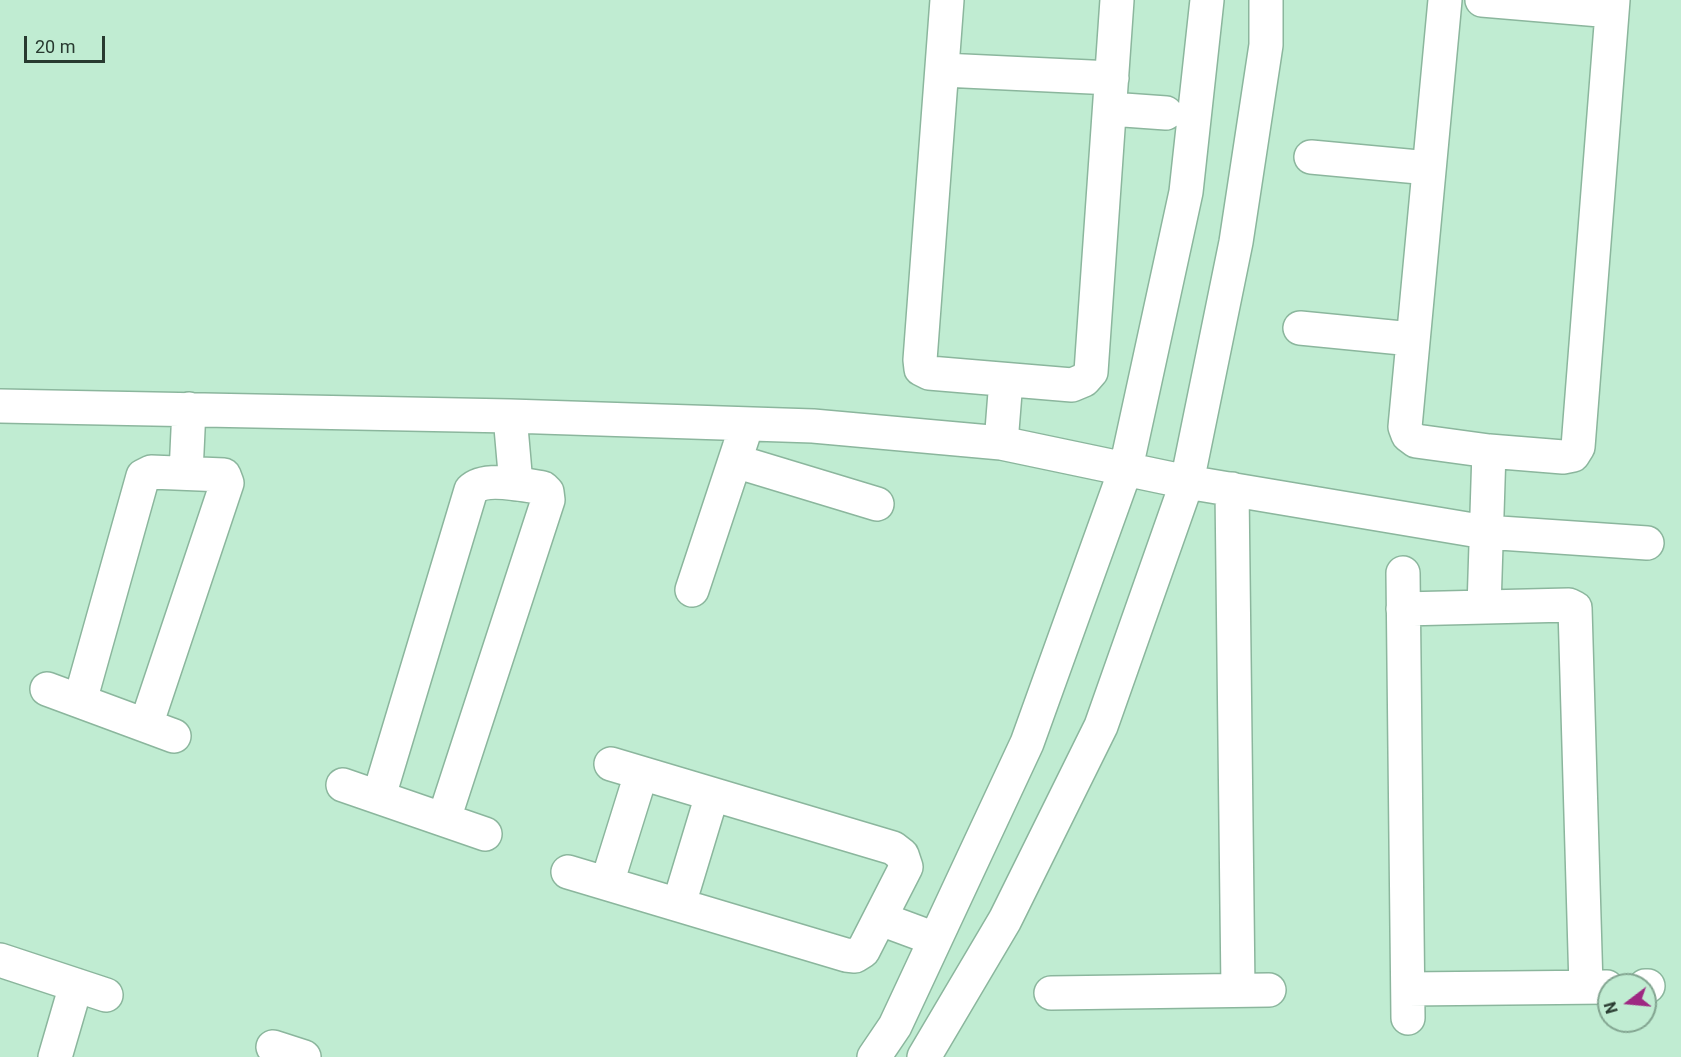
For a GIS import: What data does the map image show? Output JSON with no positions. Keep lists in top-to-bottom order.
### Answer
{
  "scale_bar": "20 m",
  "north": "left"
}
